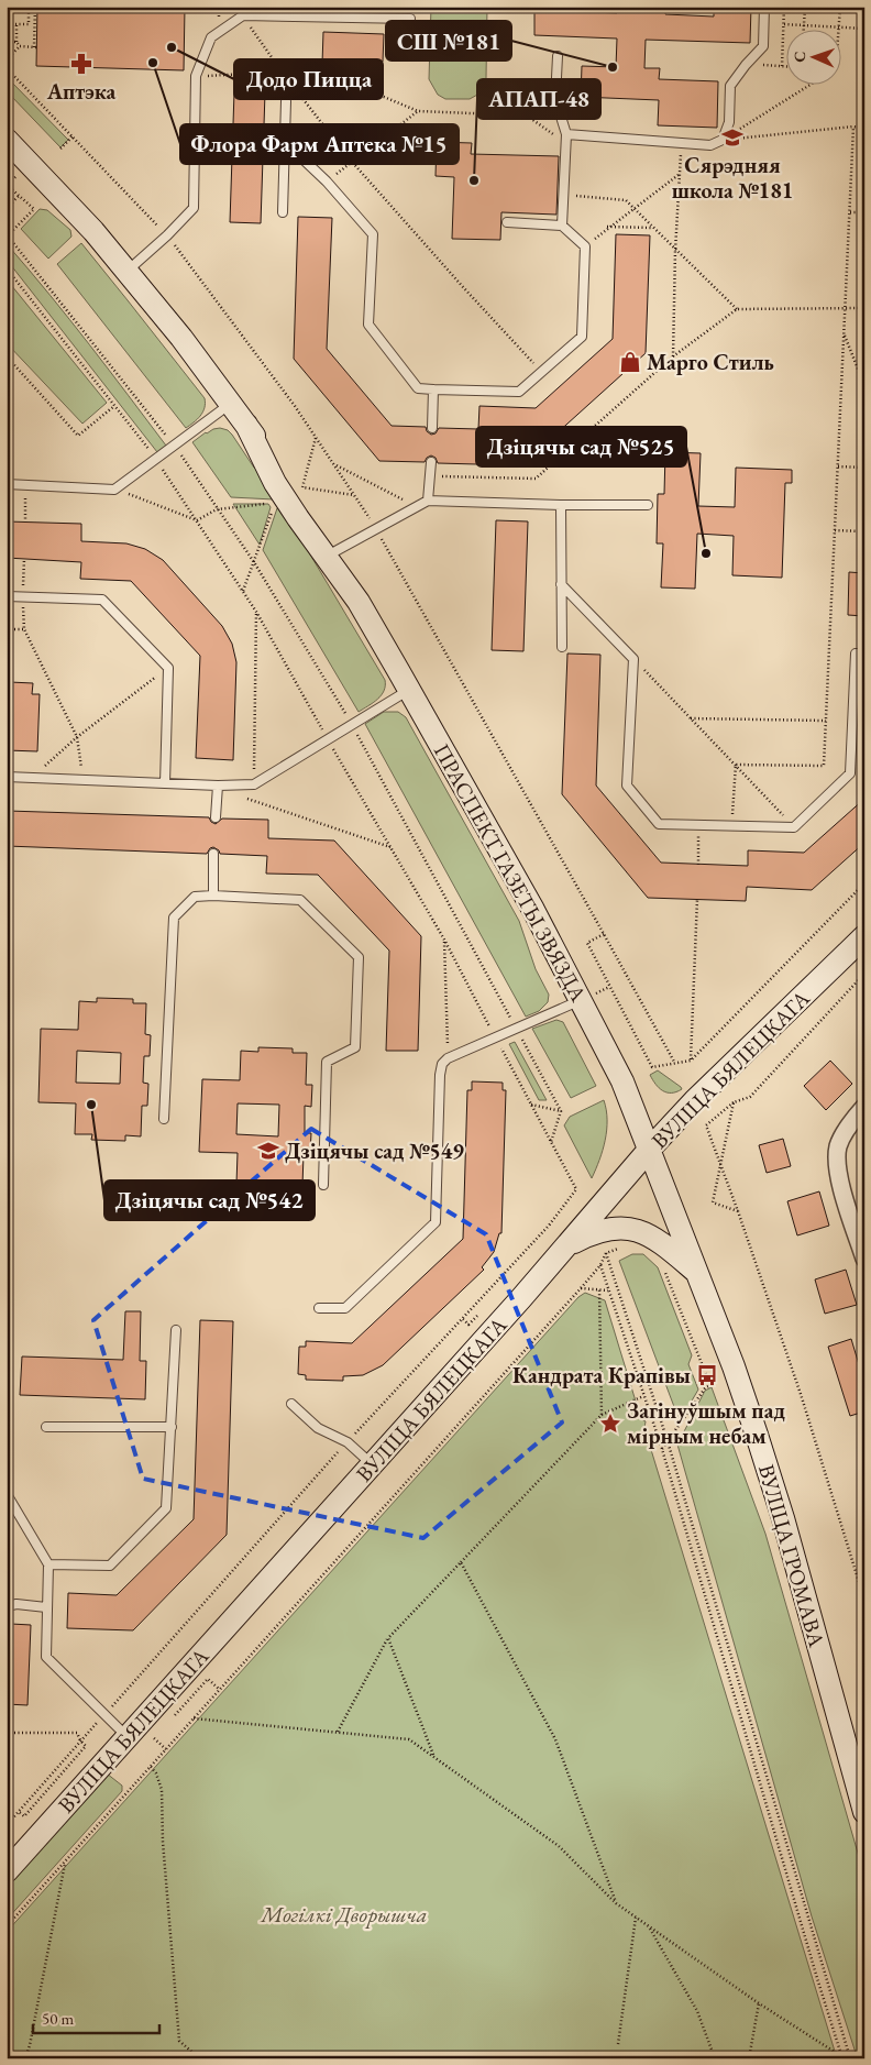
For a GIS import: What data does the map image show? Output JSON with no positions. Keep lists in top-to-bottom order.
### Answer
{
  "streets": {
    "main road": ["ПРАСПЕКТ ГАЗЕТЫ ЗВЯЗДА", "ВУЛІЦА БЯЛЕЦКАГА", "ВУЛІЦА ГРОМАВА"]
  },
  "crossings": [
    ["ПРАСПЕКТ ГАЗЕТЫ ЗВЯЗДА", "ВУЛІЦА БЯЛЕЦКАГА"],
    ["ПРАСПЕКТ ГАЗЕТЫ ЗВЯЗДА", "ВУЛІЦА ГРОМАВА"],
    ["ВУЛІЦА БЯЛЕЦКАГА", "ВУЛІЦА ГРОМАВА"]
  ],
  "parks": ["Могілкі Дворышча"],
  "places": {
    "other": [
      "Додо Пицца",
      "Флора Фарм Аптека №15",
      "СШ №181",
      "АПАП-48",
      "Дзіцячы сад №525",
      "Дзіцячы сад №542"
    ],
    "pharmacy": ["Аптэка"],
    "school or university": ["Сярэдняя школа №181", "Дзіцячы сад №549"],
    "shop": ["Марго Стиль"],
    "bus stop": ["Кандрата Крапівы"],
    "place": ["Загінуўшым пад мірным небам"]
  },
  "scale_bar": "50 m",
  "north": "left"
}
